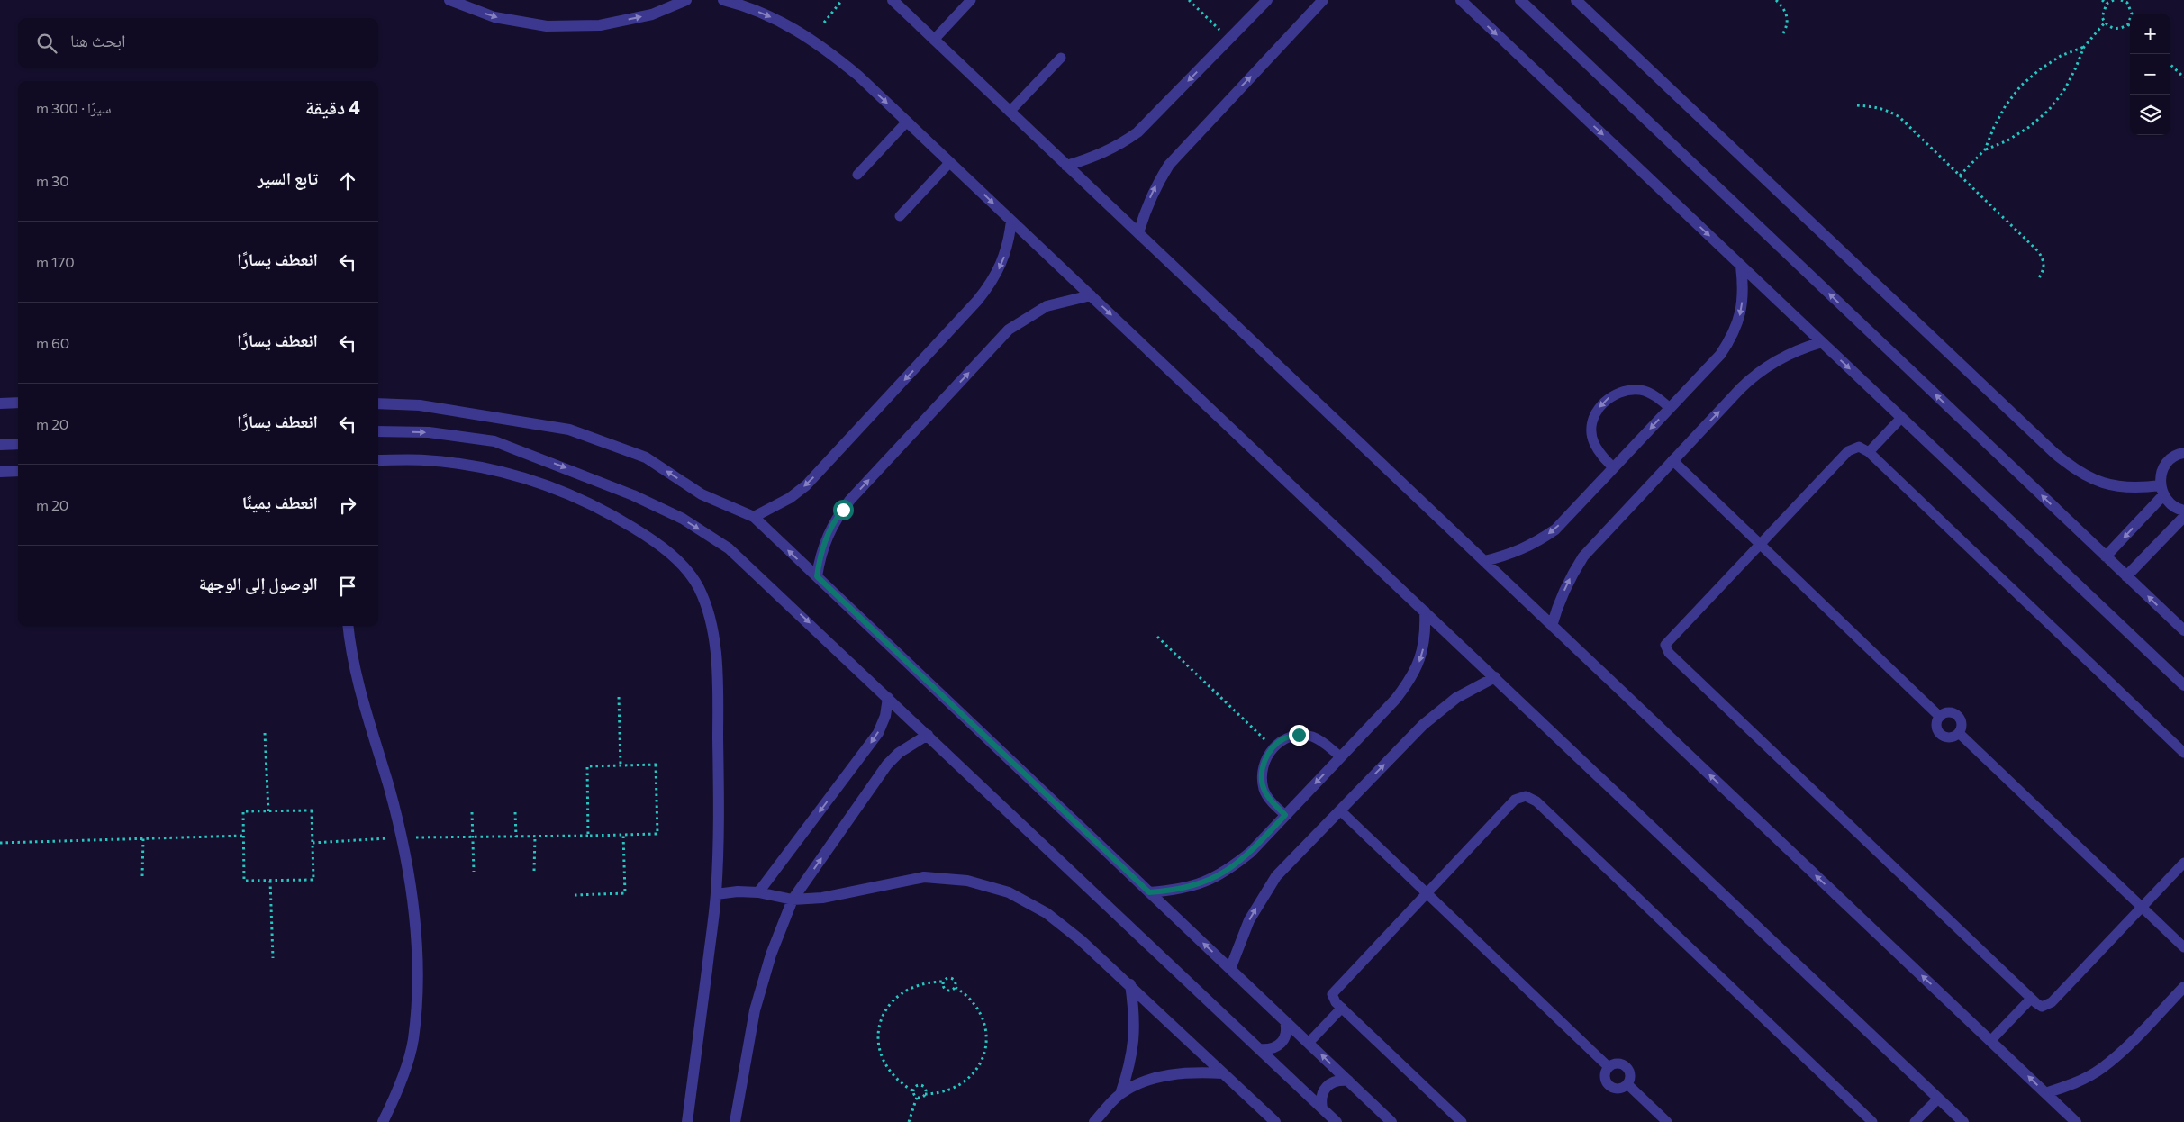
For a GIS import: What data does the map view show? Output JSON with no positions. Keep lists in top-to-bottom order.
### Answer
{
  "page": {
    "map_buttons": ["+", "−"],
    "search": "ابحث هنا",
    "heading": ["4 دقيقة", "سيرًا · 300 m"],
    "list": [
      ["تابع السير", "30 m"],
      ["انعطف يسارًا", "170 m"],
      ["انعطف يسارًا", "60 m"],
      ["انعطف يسارًا", "20 m"],
      ["انعطف يمينًا", "20 m"],
      "الوصول إلى الوجهة"
    ]
  }
}
